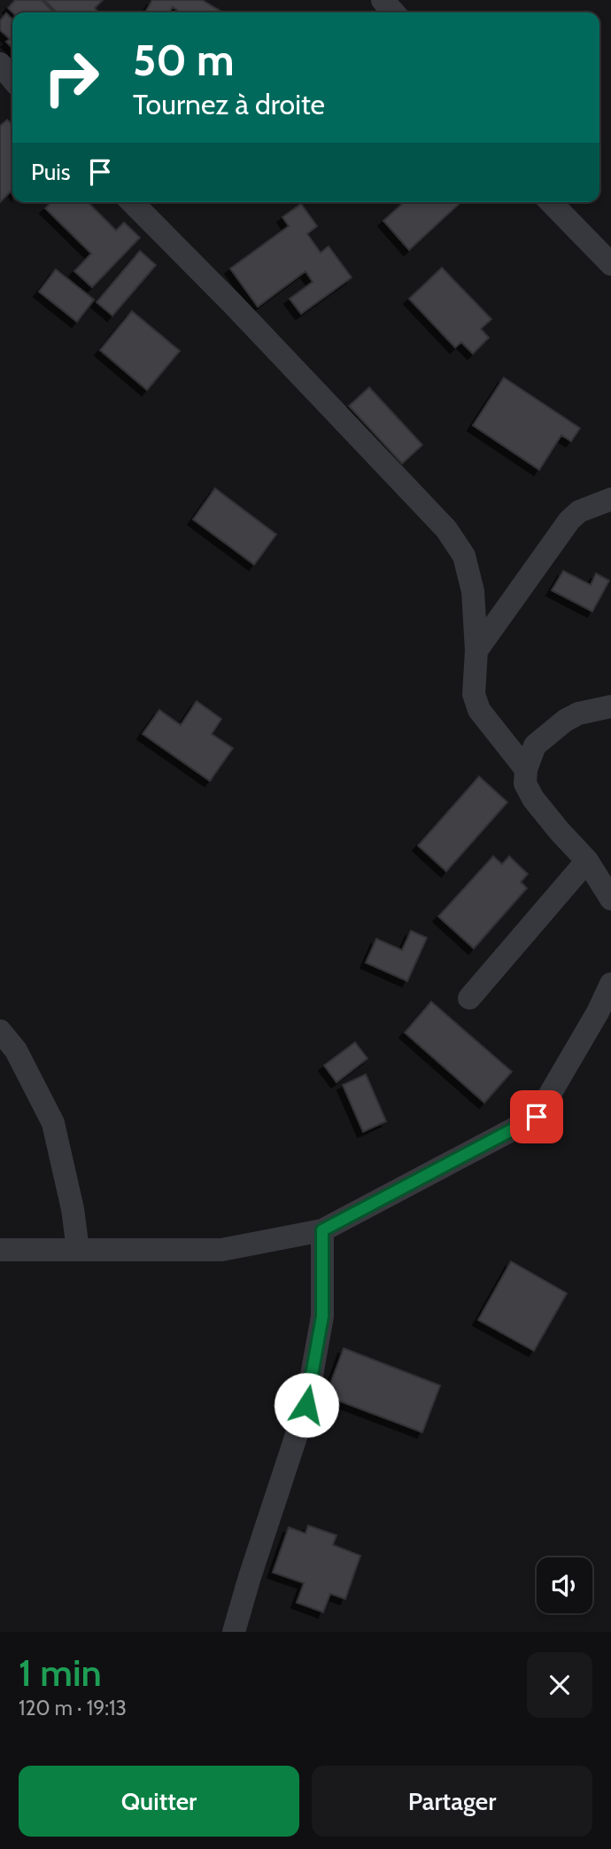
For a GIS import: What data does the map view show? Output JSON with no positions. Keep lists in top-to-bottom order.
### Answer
{
  "page": {
    "turn": ["50 m", "Tournez à droite"],
    "then": "Puis",
    "heading": ["1 min", "120 m · 19:13"],
    "buttons": ["Quitter", "Partager"]
  }
}
